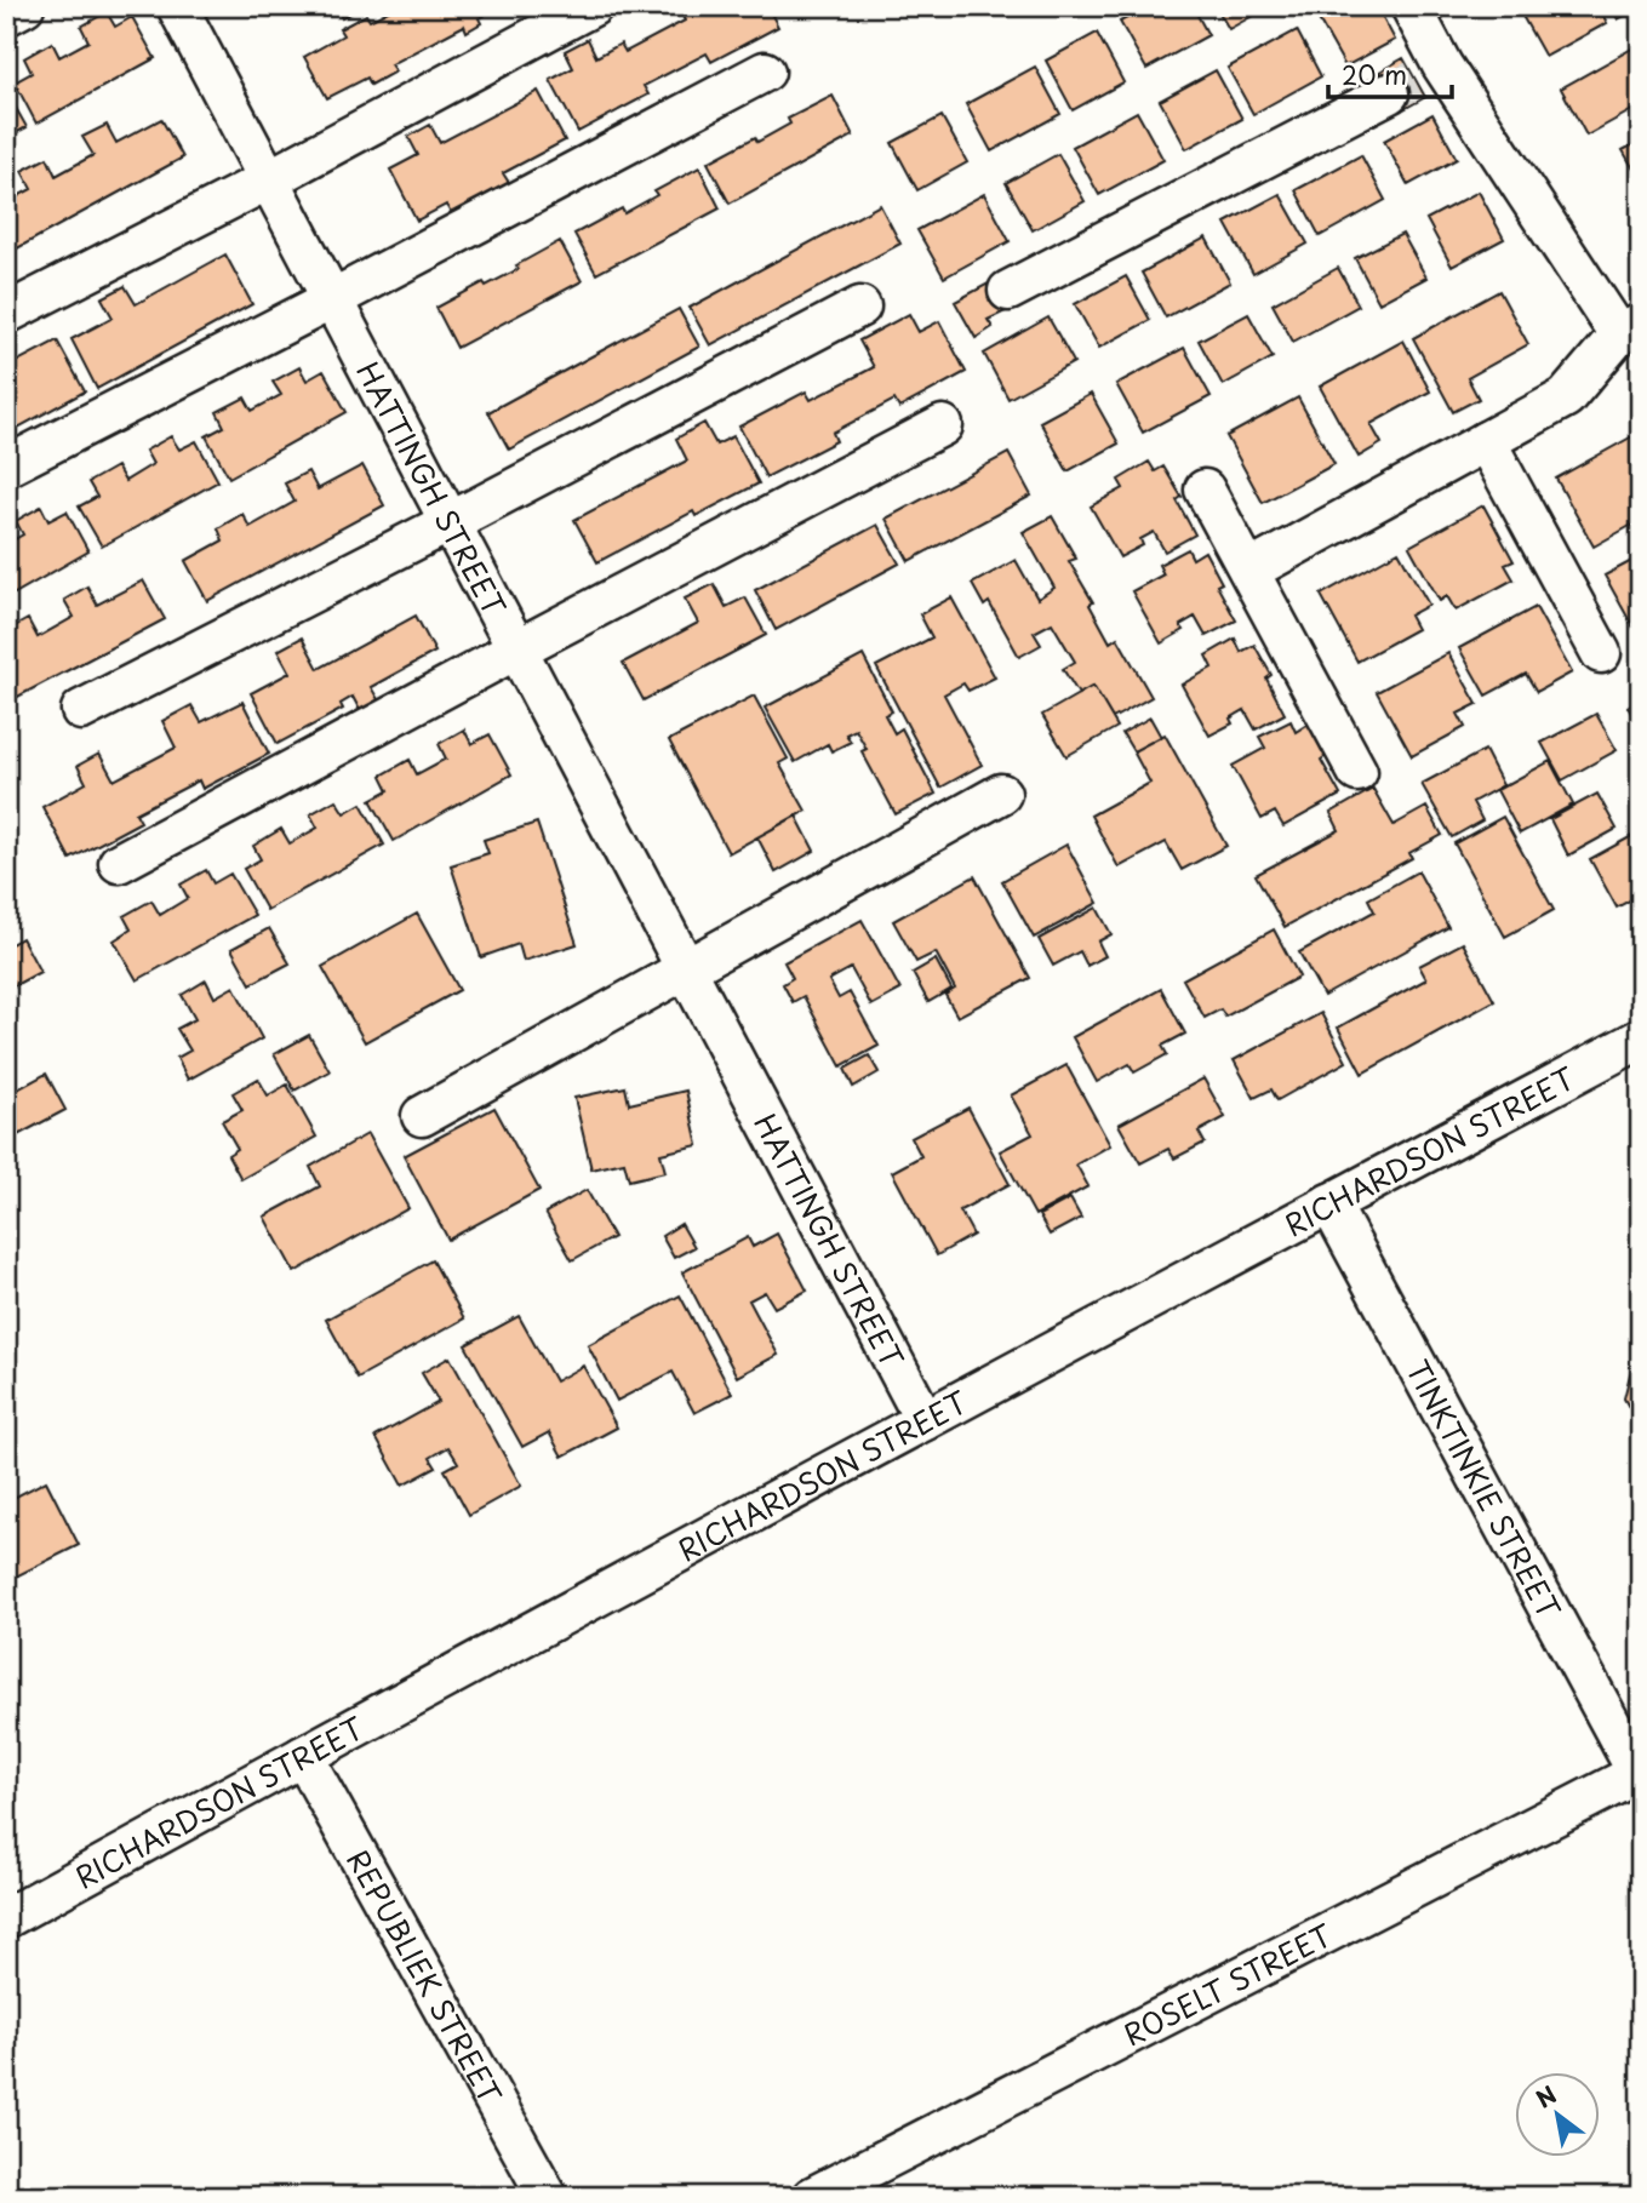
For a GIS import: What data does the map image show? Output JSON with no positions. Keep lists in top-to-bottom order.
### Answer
{
  "streets": {
    "street": [
      "HATTINGH STREET",
      "RICHARDSON STREET",
      "TINKTINKIE STREET",
      "REPUBLIEK STREET",
      "ROSELT STREET"
    ]
  },
  "crossings": [
    ["HATTINGH STREET", "RICHARDSON STREET"],
    ["RICHARDSON STREET", "TINKTINKIE STREET"],
    ["RICHARDSON STREET", "REPUBLIEK STREET"],
    ["TINKTINKIE STREET", "ROSELT STREET"]
  ],
  "scale_bar": "20 m",
  "north": "top left"
}
